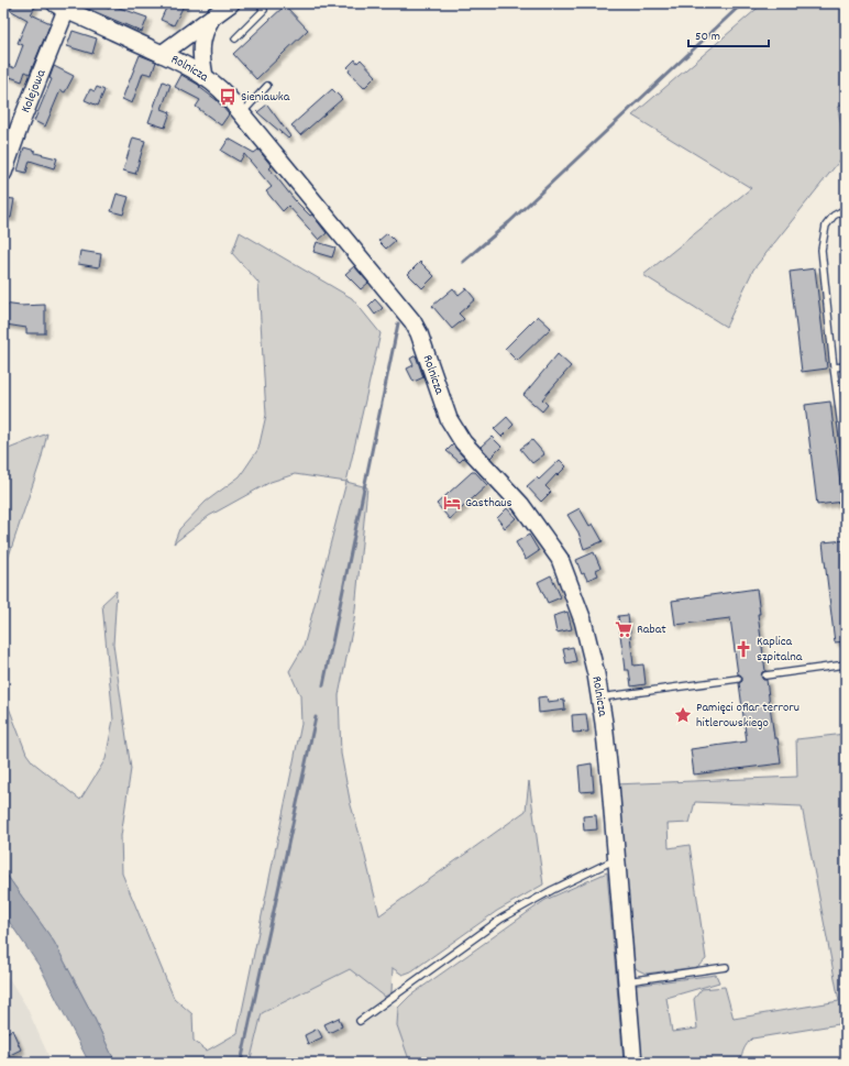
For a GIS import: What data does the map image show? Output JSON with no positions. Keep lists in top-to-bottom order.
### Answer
{
  "streets": {
    "street": ["Rolnicza", "Kolejowa"]
  },
  "crossings": [
    ["Rolnicza", "Kolejowa"]
  ],
  "places": {
    "bus stop": ["Sieniawka"],
    "hotel": ["Gasthaus"],
    "supermarket": ["Rabat"],
    "church": ["Kaplica szpitalna"],
    "place": ["Pamięci ofiar terroru hitlerowskiego"]
  },
  "scale_bar": "50 m"
}
